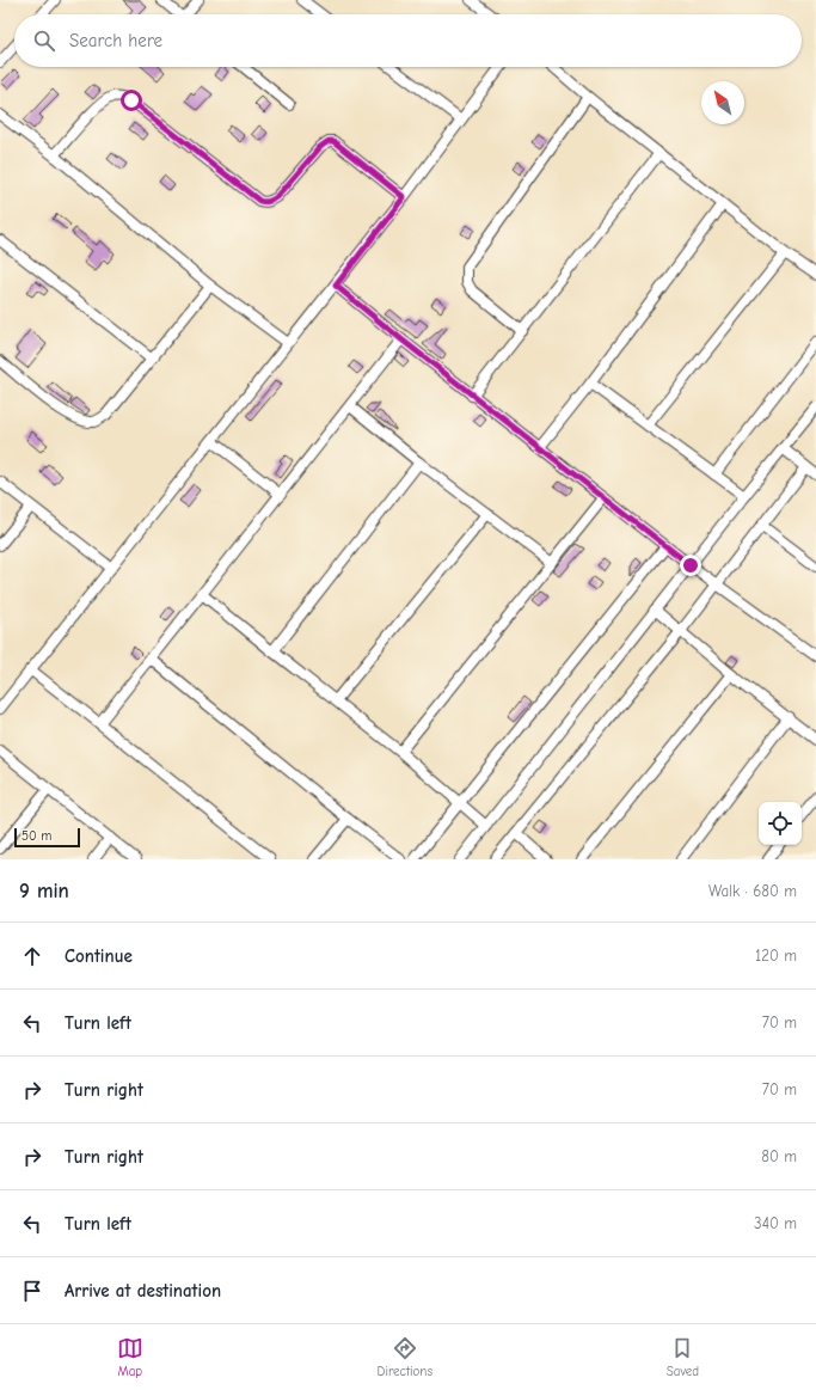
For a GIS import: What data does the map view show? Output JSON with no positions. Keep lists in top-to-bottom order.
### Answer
{
  "scale_bar": "50 m",
  "north": "top left",
  "page": {
    "search": "Search here",
    "scale": "50 m",
    "heading": ["9 min", "Walk · 680 m"],
    "list": [
      ["Continue", "120 m"],
      ["Turn left", "70 m"],
      ["Turn right", "70 m"],
      ["Turn right", "80 m"],
      ["Turn left", "340 m"],
      "Arrive at destination"
    ],
    "nav": ["Map", "Directions", "Saved"]
  }
}
